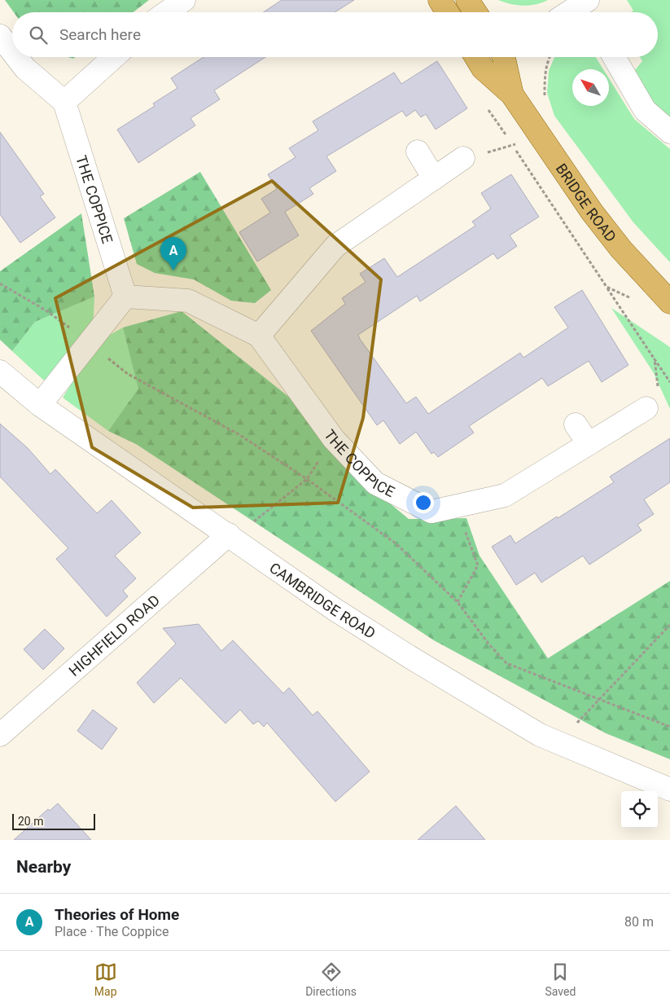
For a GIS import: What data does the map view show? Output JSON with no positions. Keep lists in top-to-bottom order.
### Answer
{
  "streets": {
    "main road": ["BRIDGE ROAD"],
    "street": ["THE COPPICE", "CAMBRIDGE ROAD", "HIGHFIELD ROAD"]
  },
  "crossings": [
    ["CAMBRIDGE ROAD", "HIGHFIELD ROAD"]
  ],
  "scale_bar": "20 m",
  "north": "top left",
  "page": {
    "search": "Search here",
    "pins": "A",
    "scale": "20 m",
    "heading": "Nearby",
    "list": [
      {
        "mark": "A",
        "name": "Theories of Home",
        "note": "Place · The Coppice",
        "value": "80 m"
      }
    ],
    "nav": ["Map", "Directions", "Saved"]
  }
}
